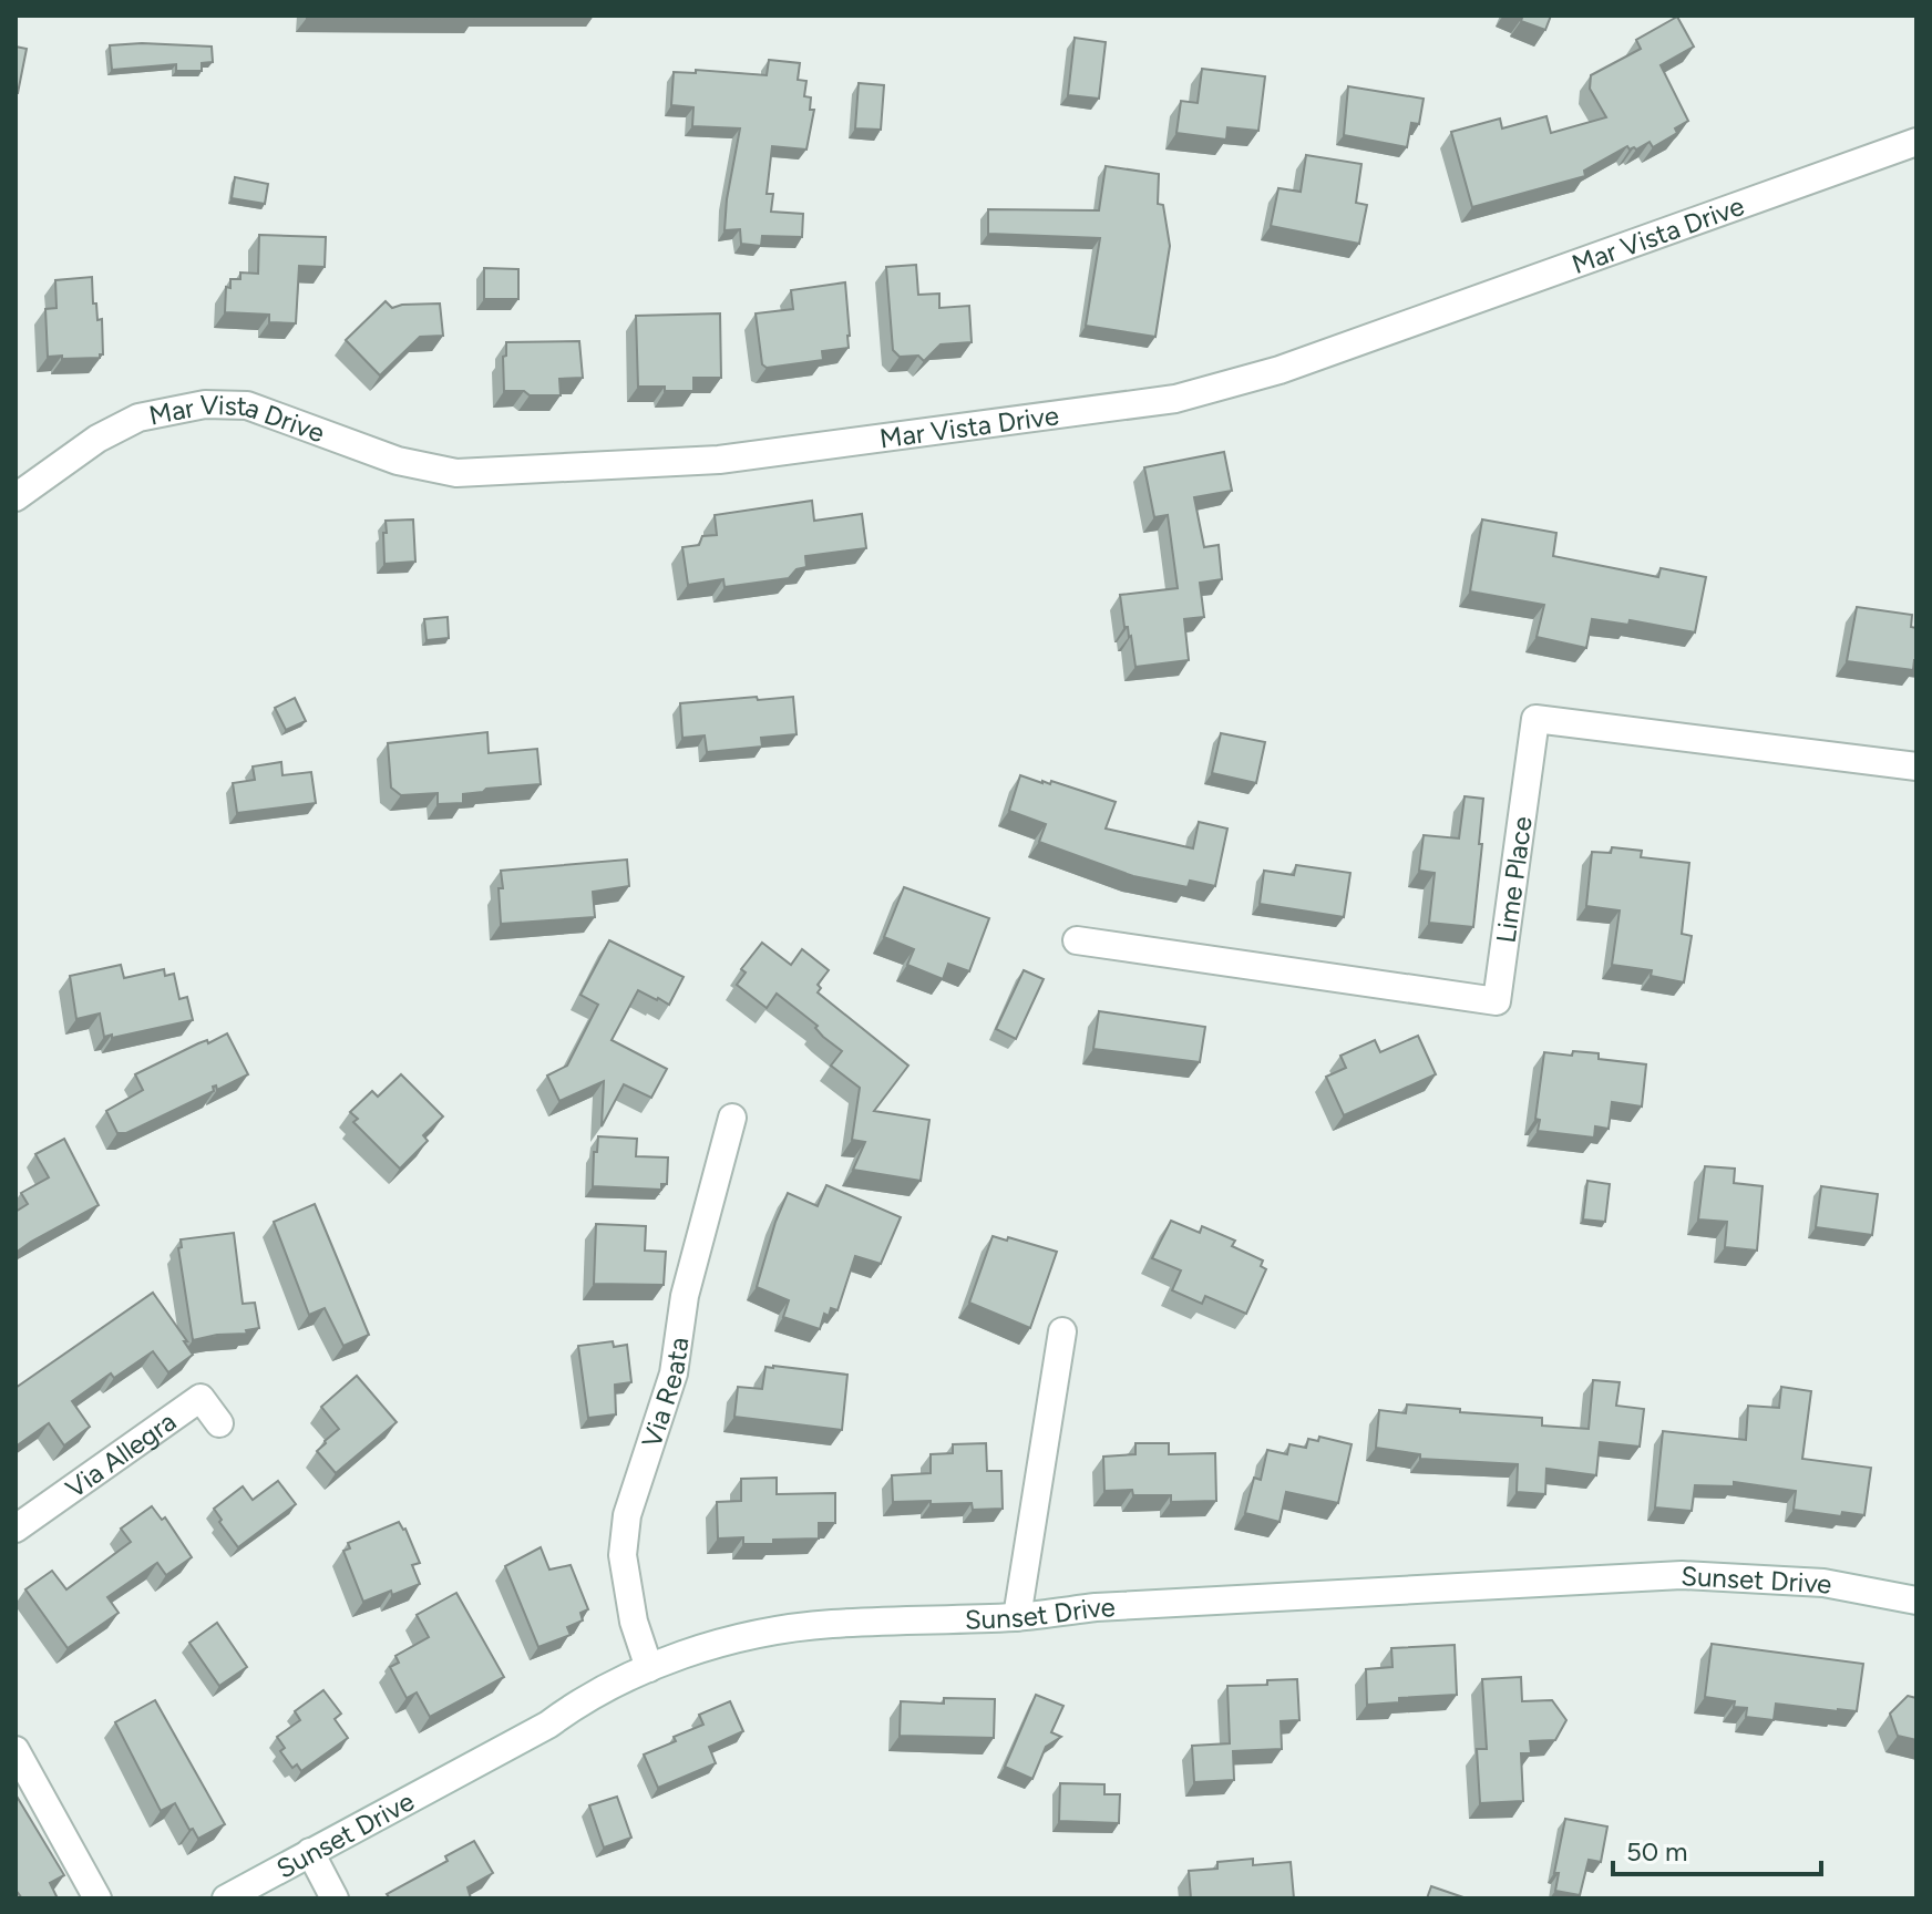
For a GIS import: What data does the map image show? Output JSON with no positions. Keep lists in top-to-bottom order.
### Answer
{
  "streets": {
    "street": [
      "Mar Vista Drive",
      "Lime Place",
      "Via Reata",
      "Via Allegra",
      "Sunset Drive"
    ]
  },
  "crossings": [
    ["Via Reata", "Sunset Drive"]
  ],
  "scale_bar": "50 m"
}
